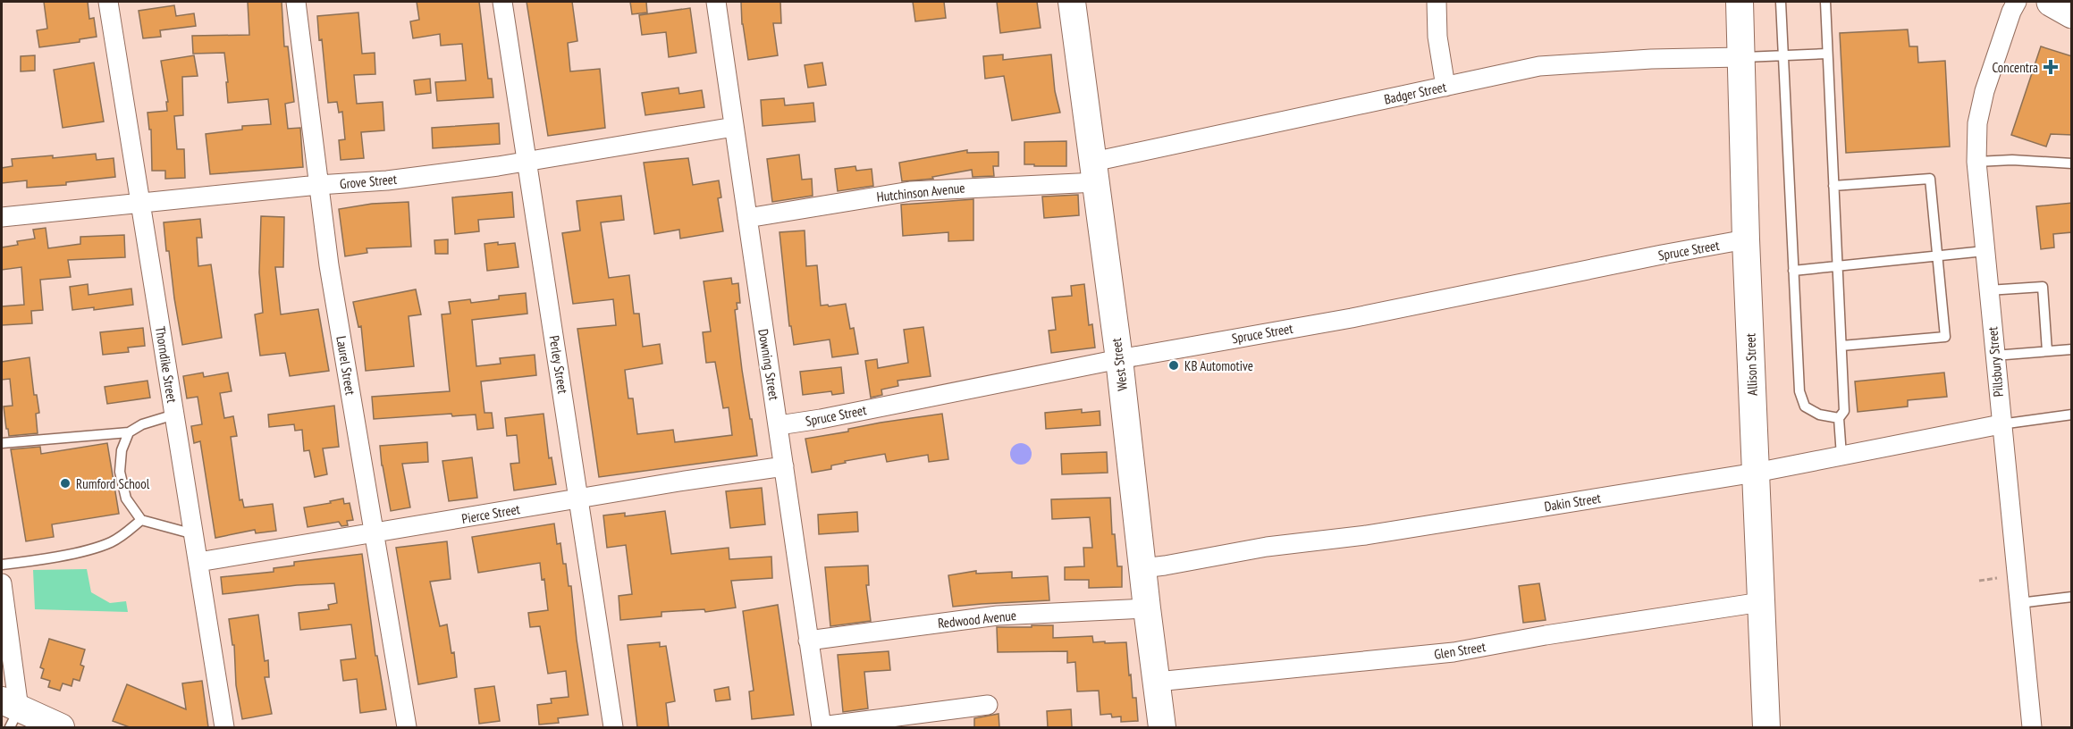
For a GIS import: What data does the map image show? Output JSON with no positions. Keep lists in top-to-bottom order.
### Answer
{
  "streets": {
    "street": [
      "Badger Street",
      "Grove Street",
      "Hutchinson Avenue",
      "Spruce Street",
      "Pillsbury Street",
      "Thorndike Street",
      "Perley Street",
      "Downing Street",
      "West Street",
      "Allison Street",
      "Laurel Street",
      "Dakin Street",
      "Pierce Street",
      "Redwood Avenue",
      "Glen Street"
    ]
  },
  "crossings": [
    ["Badger Street", "Hutchinson Avenue"],
    ["Badger Street", "West Street"],
    ["Badger Street", "Allison Street"],
    ["Grove Street", "Thorndike Street"],
    ["Grove Street", "Perley Street"],
    ["Grove Street", "Downing Street"],
    ["Grove Street", "Laurel Street"],
    ["Hutchinson Avenue", "Downing Street"],
    ["Hutchinson Avenue", "West Street"],
    ["Spruce Street", "Downing Street"],
    ["Spruce Street", "West Street"],
    ["Spruce Street", "Allison Street"],
    ["Pillsbury Street", "Dakin Street"],
    ["Thorndike Street", "Pierce Street"],
    ["Perley Street", "Pierce Street"],
    ["Downing Street", "Pierce Street"],
    ["Downing Street", "Redwood Avenue"],
    ["West Street", "Dakin Street"],
    ["West Street", "Redwood Avenue"],
    ["West Street", "Glen Street"],
    ["Allison Street", "Dakin Street"],
    ["Allison Street", "Glen Street"],
    ["Laurel Street", "Pierce Street"]
  ],
  "places": {
    "health": ["Concentra"],
    "other": ["KB Automotive", "Rumford School"]
  }
}
